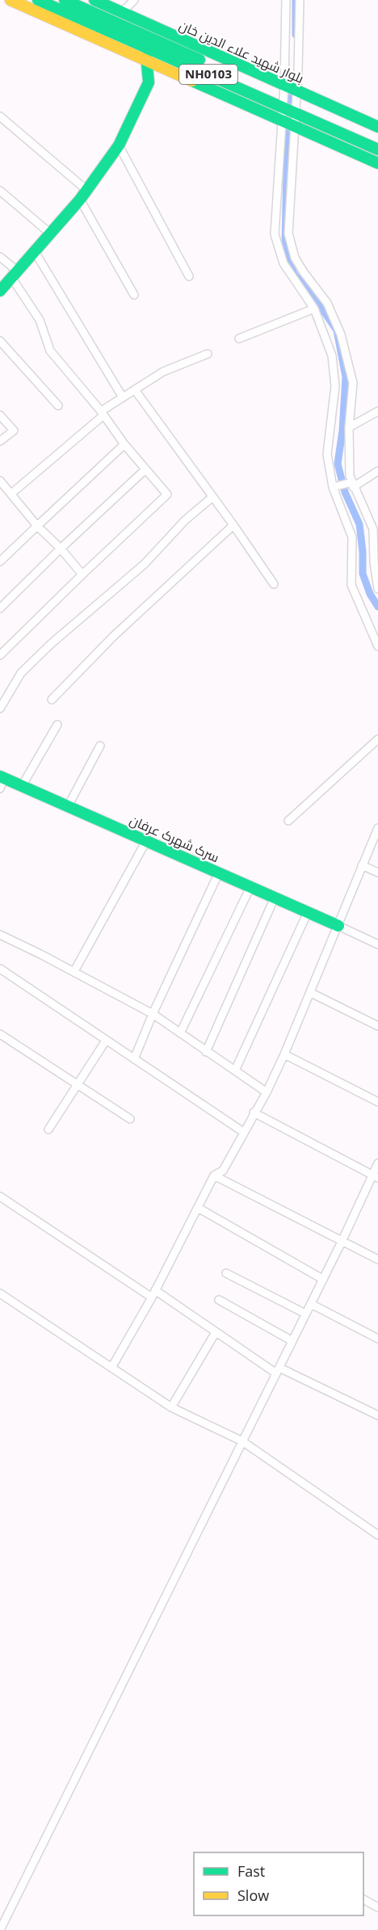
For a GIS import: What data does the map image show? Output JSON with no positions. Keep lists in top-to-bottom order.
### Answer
{
  "streets": {
    "main road": ["بلوار شهید علاء الدین خان", "NH0103", "سرک شهرک عرفان"]
  },
  "crossings": [
    ["بلوار شهید علاء الدین خان", "NH0103"]
  ],
  "legend": ["Fast", "Slow"]
}
